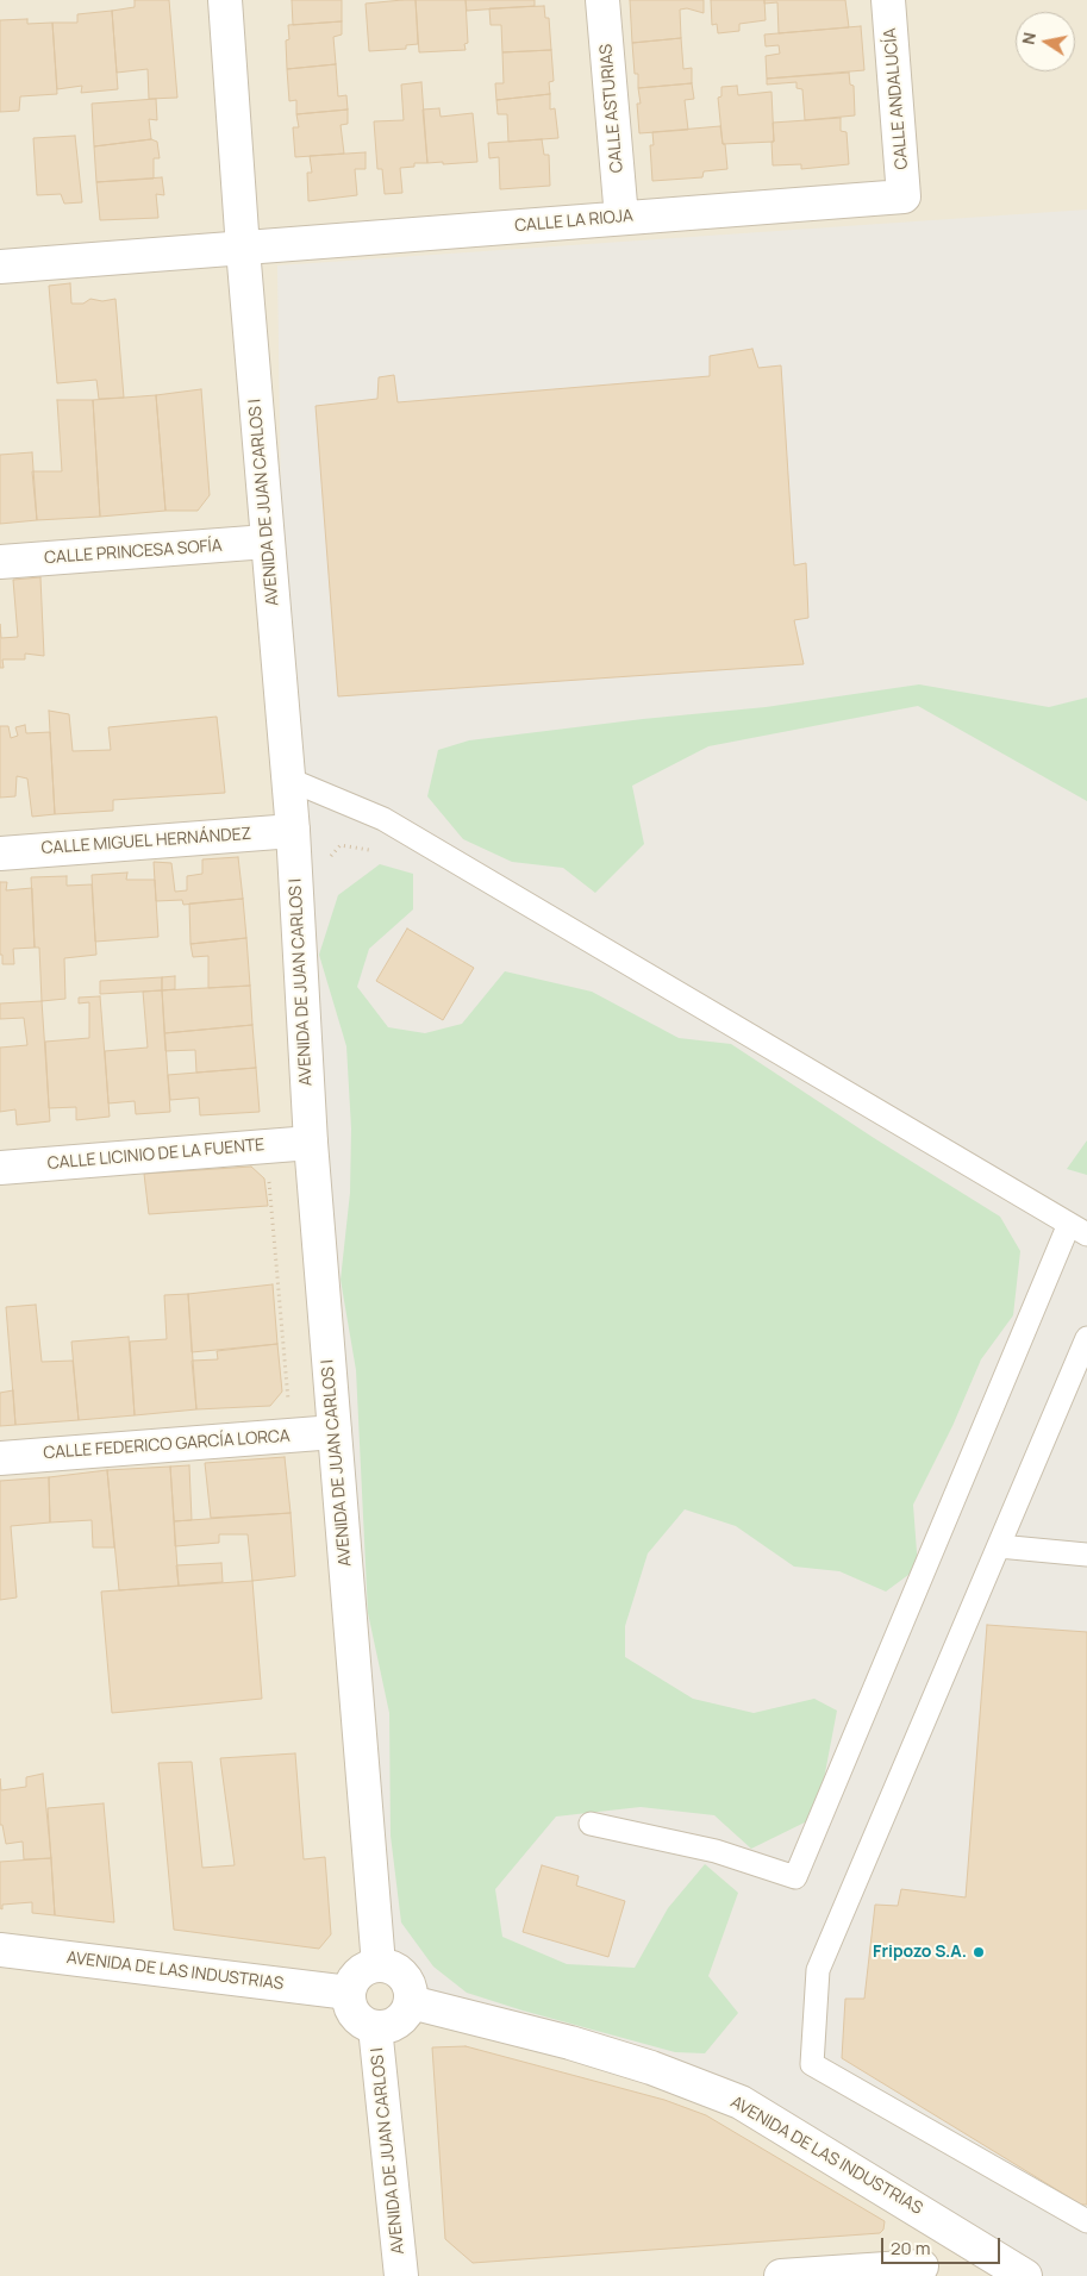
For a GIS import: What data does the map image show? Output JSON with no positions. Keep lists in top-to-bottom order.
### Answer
{
  "streets": {
    "street": [
      "CALLE ANDALUCÍA",
      "CALLE ASTURIAS",
      "CALLE LA RIOJA",
      "AVENIDA DE JUAN CARLOS I",
      "CALLE PRINCESA SOFÍA",
      "CALLE MIGUEL HERNÁNDEZ",
      "CALLE LICINIO DE LA FUENTE",
      "CALLE FEDERICO GARCÍA LORCA",
      "AVENIDA DE LAS INDUSTRIAS"
    ]
  },
  "crossings": [
    ["CALLE ANDALUCÍA", "CALLE LA RIOJA"],
    ["CALLE ASTURIAS", "CALLE LA RIOJA"],
    ["CALLE LA RIOJA", "AVENIDA DE JUAN CARLOS I"],
    ["AVENIDA DE JUAN CARLOS I", "CALLE PRINCESA SOFÍA"],
    ["AVENIDA DE JUAN CARLOS I", "CALLE MIGUEL HERNÁNDEZ"],
    ["AVENIDA DE JUAN CARLOS I", "CALLE LICINIO DE LA FUENTE"],
    ["AVENIDA DE JUAN CARLOS I", "CALLE FEDERICO GARCÍA LORCA"],
    ["AVENIDA DE JUAN CARLOS I", "AVENIDA DE LAS INDUSTRIAS"]
  ],
  "places": ["Fripozo S.A."],
  "scale_bar": "20 m",
  "north": "left"
}
